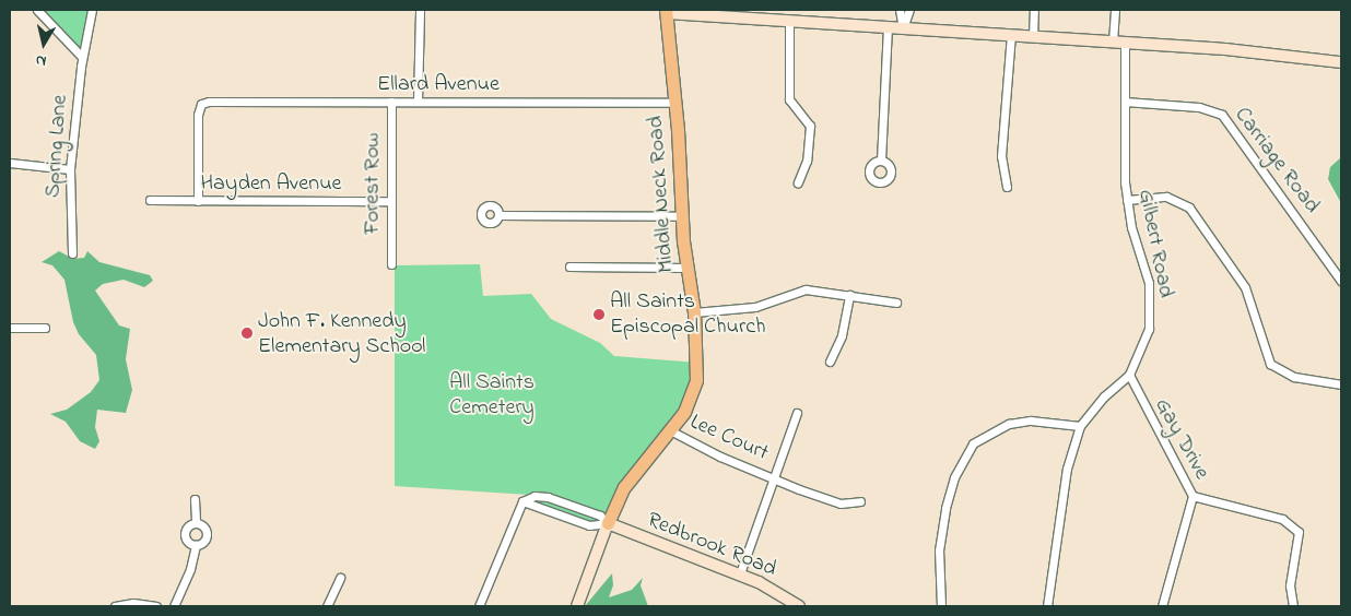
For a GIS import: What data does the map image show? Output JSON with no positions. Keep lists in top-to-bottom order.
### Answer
{
  "streets": {
    "main road": ["Middle Neck Road"],
    "street": [
      "Ellard Avenue",
      "Spring Lane",
      "Carriage Road",
      "Hayden Avenue",
      "Forest Row",
      "Gilbert Road",
      "Lee Court",
      "Gay Drive",
      "Redbrook Road"
    ]
  },
  "crossings": [
    ["Ellard Avenue", "Hayden Avenue"],
    ["Ellard Avenue", "Forest Row"],
    ["Ellard Avenue", "Middle Neck Road"],
    ["Carriage Road", "Gilbert Road"],
    ["Hayden Avenue", "Forest Row"],
    ["Middle Neck Road", "Lee Court"],
    ["Middle Neck Road", "Redbrook Road"],
    ["Gilbert Road", "Gay Drive"]
  ],
  "parks": ["All Saints Cemetery"],
  "places": ["All Saints Episcopal Church", "John F. Kennedy Elementary School"],
  "north": "bottom"
}
